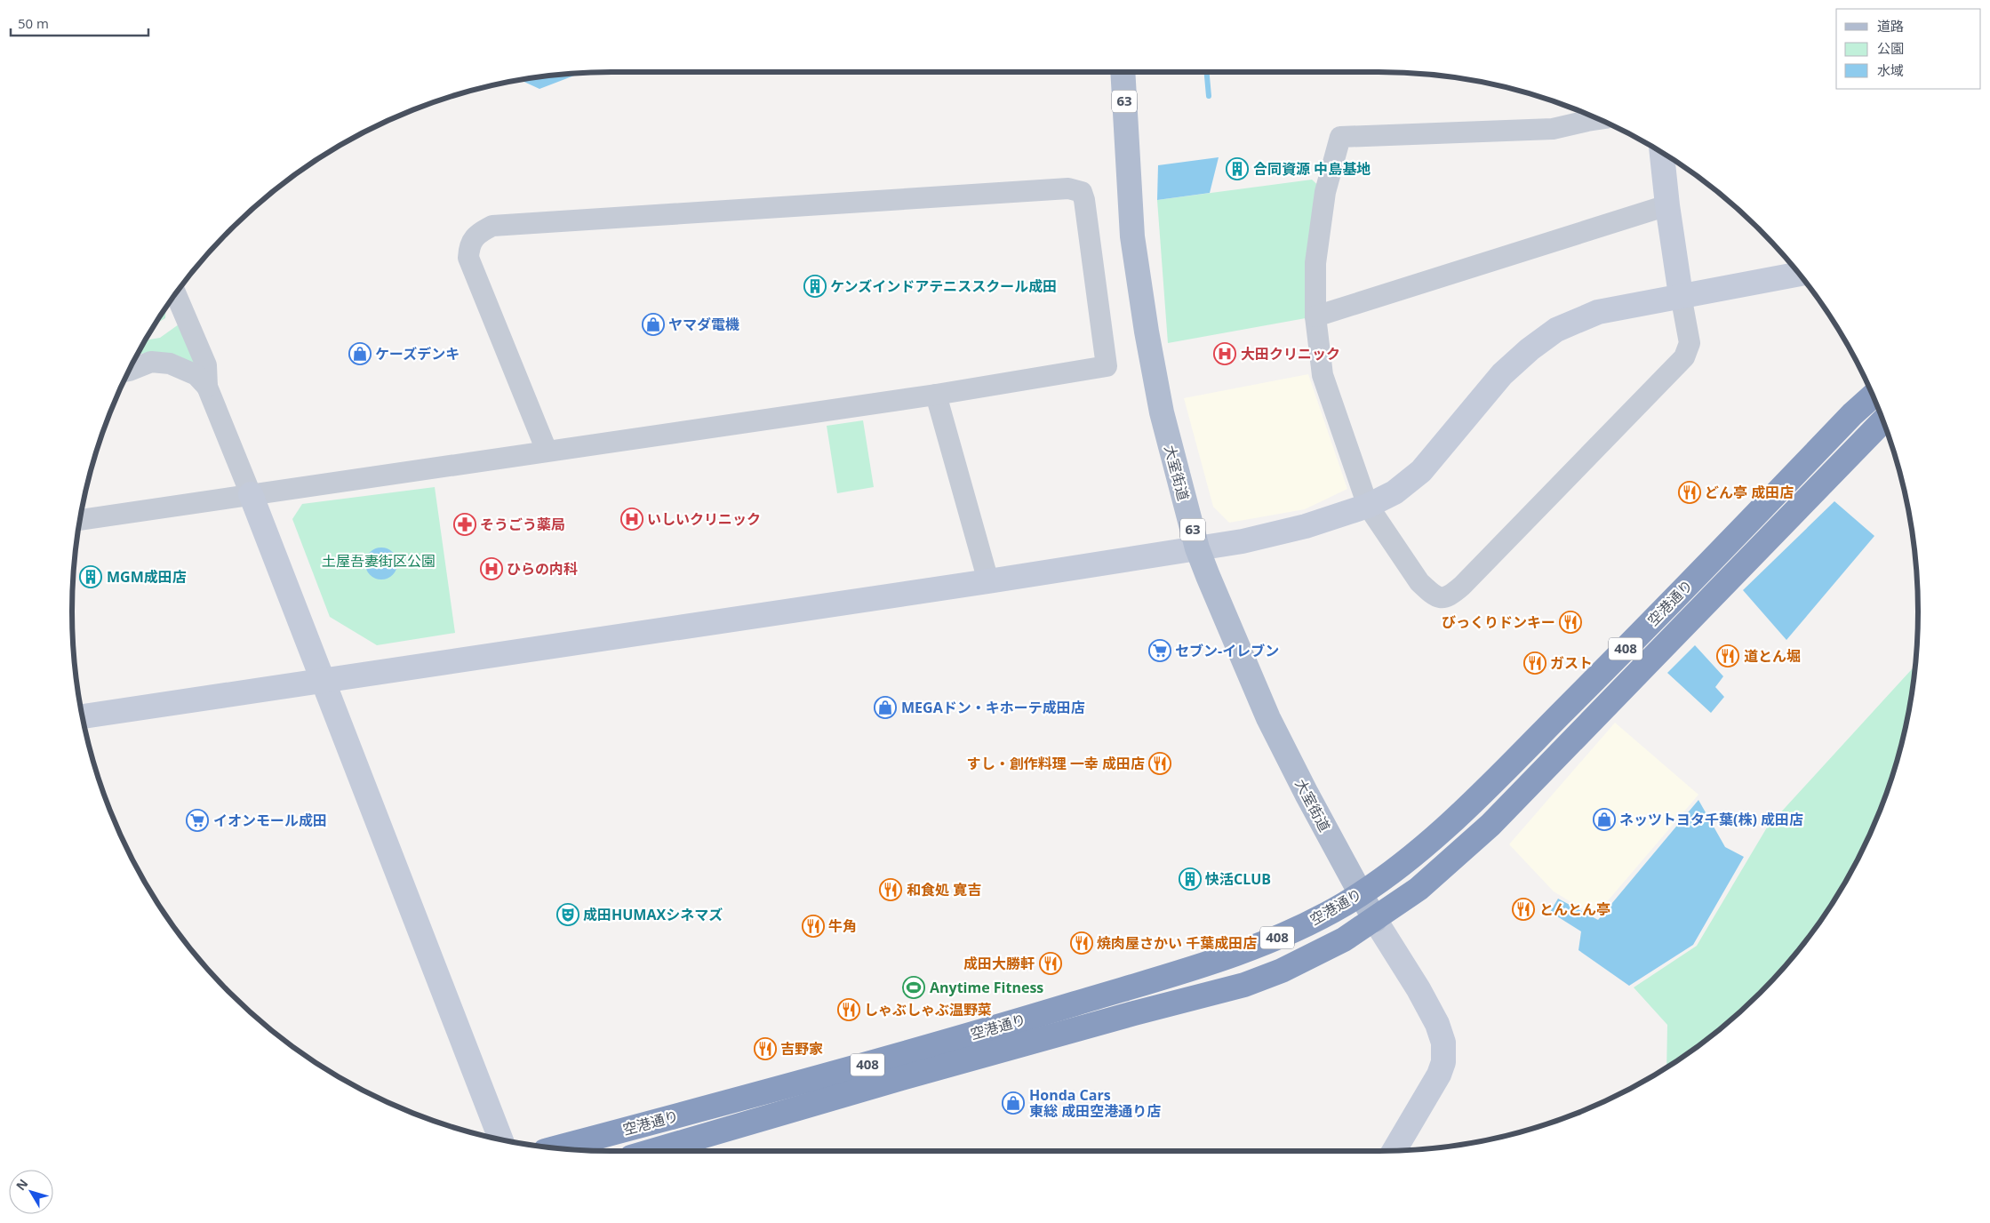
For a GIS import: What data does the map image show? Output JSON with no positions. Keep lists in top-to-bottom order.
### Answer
{
  "streets": {
    "highway": ["空港通り", "408"],
    "main road": ["63", "大室街道"]
  },
  "crossings": [
    ["大室街道", "空港通り"]
  ],
  "parks": ["土屋吾妻街区公園"],
  "places": {
    "building": [
      "合同資源 中島基地",
      "ケンズインドアテニススクール成田",
      "MGM成田店",
      "快活CLUB"
    ],
    "shop": [
      "ヤマダ電機",
      "ケーズデンキ",
      "MEGAドン・キホーテ成田店",
      "ネッツトヨタ千葉(株) 成田店",
      "Honda Cars 東総 成田空港通り店"
    ],
    "hospital": ["大田クリニック", "いしいクリニック", "ひらの内科"],
    "restaurant": [
      "どん亭 成田店",
      "びっくりドンキー",
      "道とん堀",
      "ガスト",
      "すし・創作料理 一幸 成田店",
      "和食処 寛吉",
      "とんとん亭",
      "牛角",
      "焼肉屋さかい 千葉成田店",
      "成田大勝軒",
      "しゃぶしゃぶ温野菜",
      "吉野家"
    ],
    "pharmacy": ["そうごう薬局"],
    "supermarket": ["セブン-イレブン", "イオンモール成田"],
    "theatre": ["成田HUMAXシネマズ"],
    "sports": ["Anytime Fitness"]
  },
  "legend": ["道路", "公園", "水域"],
  "scale_bar": "50 m",
  "north": "top left"
}
